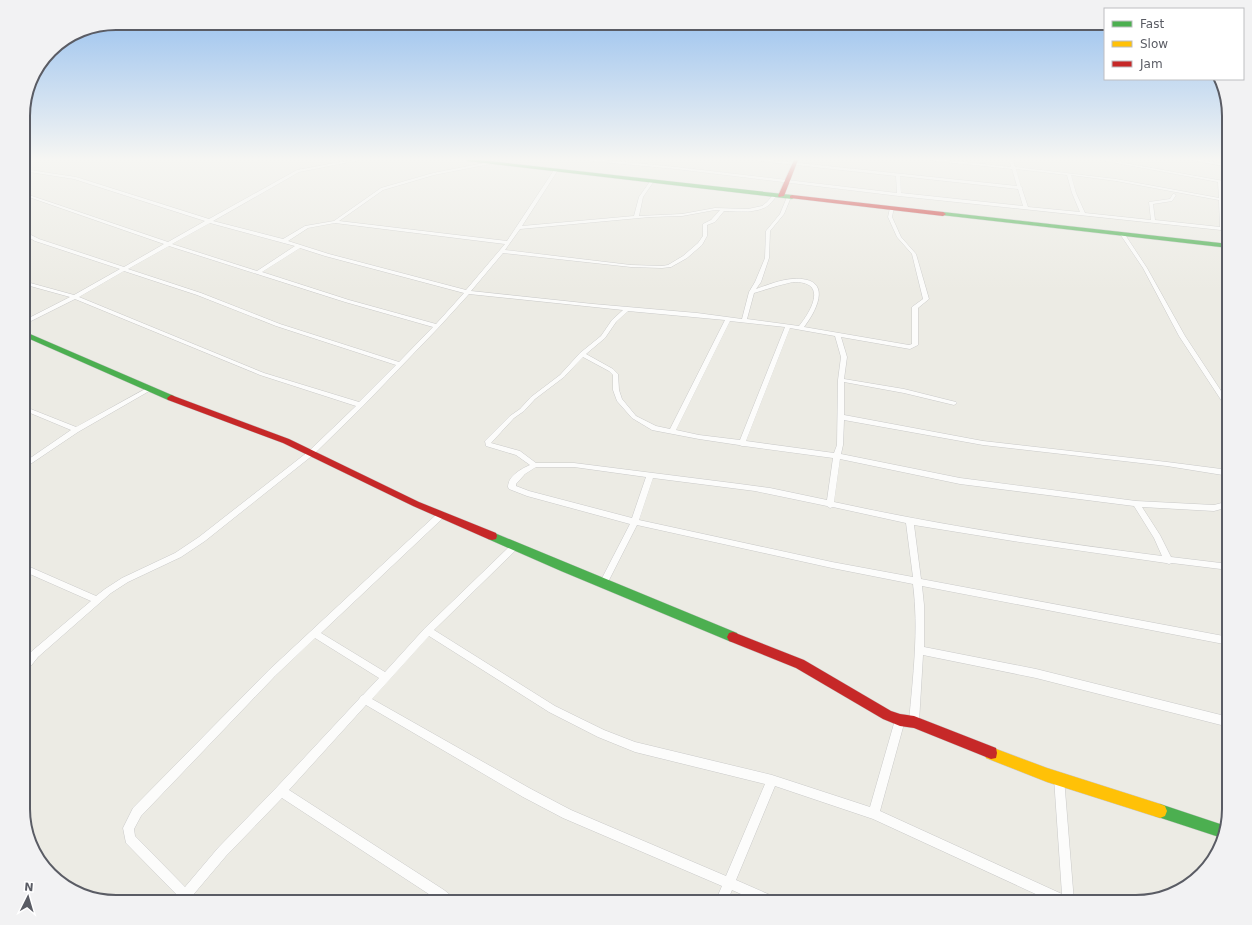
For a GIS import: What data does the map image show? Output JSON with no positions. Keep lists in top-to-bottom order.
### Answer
{
  "legend": ["Fast", "Slow", "Jam"],
  "north": "top"
}
